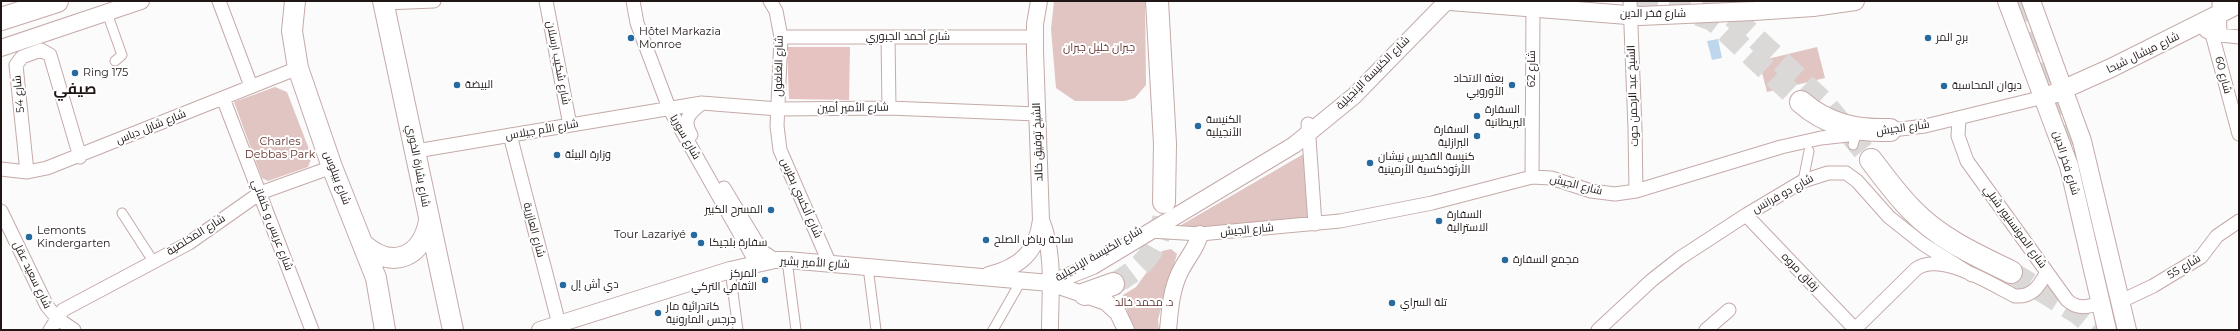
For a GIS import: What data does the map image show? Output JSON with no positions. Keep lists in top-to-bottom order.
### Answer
{
  "streets": {
    "main road": [
      "شارع فخر الدين",
      "شارع ميشال شيحا",
      "شارع بشارة الخوري",
      "شارع بيبلوس"
    ],
    "street": [
      "شارع أحمد الجبوري",
      "شارع شكيب ارسلان",
      "شارع الغلغول",
      "شارع 62",
      "شارع الكنيسة الإنجيلية",
      "شارع 60",
      "شارع 54",
      "الشيخ عبد الرحمن حوت",
      "شارع الأمير أمين",
      "شارع شارل دباس",
      "شارع الجيش",
      "شارع الأم جيلاس",
      "شارع سوريا",
      "الشيخ توفيق خالد",
      "شارع دو فرانس",
      "شارع ألكسي بطرس",
      "شارع عريس و كنفاني",
      "شارع المونسنيور شبلي",
      "شارع العازرية",
      "شارع المخلصية",
      "شارع الأمير بشير",
      "شارع 55",
      "زقاق مروه",
      "شارع سعيد عقل"
    ]
  },
  "crossings": [
    ["شارع فخر الدين", "شارع ميشال شيحا"],
    ["شارع فخر الدين", "شارع 62"],
    ["شارع فخر الدين", "شارع الكنيسة الإنجيلية"],
    ["شارع فخر الدين", "الشيخ عبد الرحمن حوت"],
    ["شارع فخر الدين", "شارع الجيش"],
    ["شارع فخر الدين", "شارع المونسنيور شبلي"],
    ["شارع فخر الدين", "شارع 55"],
    ["شارع أحمد الجبوري", "شارع الغلغول"],
    ["شارع أحمد الجبوري", "الشيخ توفيق خالد"],
    ["شارع ميشال شيحا", "شارع 60"],
    ["شارع ميشال شيحا", "شارع الجيش"],
    ["شارع شكيب ارسلان", "شارع الأم جيلاس"],
    ["شارع الغلغول", "شارع الأمير أمين"],
    ["شارع الغلغول", "شارع ألكسي بطرس"],
    ["شارع 62", "شارع الجيش"],
    ["شارع الكنيسة الإنجيلية", "شارع الجيش"],
    ["شارع الكنيسة الإنجيلية", "الشيخ توفيق خالد"],
    ["شارع الكنيسة الإنجيلية", "شارع الأمير بشير"],
    ["شارع 54", "شارع شارل دباس"],
    ["الشيخ عبد الرحمن حوت", "شارع الجيش"],
    ["شارع الأمير أمين", "شارع الأم جيلاس"],
    ["شارع الأمير أمين", "شارع سوريا"],
    ["شارع الأمير أمين", "الشيخ توفيق خالد"],
    ["شارع الأمير أمين", "شارع ألكسي بطرس"],
    ["شارع شارل دباس", "شارع بيبلوس"],
    ["شارع شارل دباس", "شارع عريس و كنفاني"],
    ["شارع الجيش", "شارع المونسنيور شبلي"],
    ["شارع الأم جيلاس", "شارع سوريا"],
    ["شارع الأم جيلاس", "شارع بشارة الخوري"],
    ["شارع الأم جيلاس", "شارع العازرية"],
    ["شارع سوريا", "شارع الأمير بشير"],
    ["الشيخ توفيق خالد", "شارع الأمير بشير"],
    ["شارع بيبلوس", "شارع المخلصية"],
    ["شارع دو فرانس", "زقاق مروه"],
    ["شارع ألكسي بطرس", "شارع الأمير بشير"],
    ["شارع عريس و كنفاني", "شارع المخلصية"],
    ["شارع العازرية", "شارع الأمير بشير"],
    ["شارع المخلصية", "شارع سعيد عقل"]
  ],
  "districts": ["صيفي"],
  "parks": ["جبران خليل جبران", "Charles Debbas Park", "د. محمد خالد"],
  "places": [
    "Hôtel Markazia Monroe",
    "برج المر",
    "Ring 175",
    "البيضة",
    "بعثة الاتحاد الأوروبي",
    "ديوان المحاسبة",
    "السفارة البريطانية",
    "الكنيسة الأنجيلية",
    "السفارة البرازلية",
    "وزارة البيئة",
    "كنيسة القديس نيشان الأرثوذكسية الأرمينية",
    "المسرح الكبير",
    "السفارة الاسترالية",
    "Tour Lazariyé",
    "Lemonts Kindergarten",
    "ساحة رياض الصلح",
    "سفارة بلجيكا",
    "مجمع السفارة",
    "المركز الثقافي التركي",
    "دي آش إل",
    "تلة السراي",
    "كاتدرائية مار جرجس المارونية"
  ]
}
